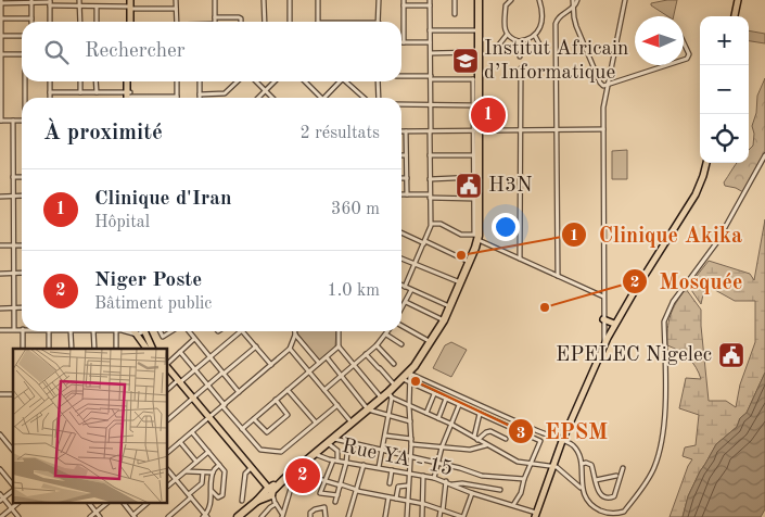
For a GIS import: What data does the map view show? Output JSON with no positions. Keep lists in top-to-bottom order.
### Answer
{
  "streets": {
    "street": ["Rue YA - 15"]
  },
  "places": {
    "school or university": ["Institut Africain d’Informatique"],
    "public building": ["H3N", "EPELEC Nigelec"],
    "other": ["Clinique Akika", "Mosquée", "EPSM"]
  },
  "north": "left",
  "page": {
    "map_buttons": ["+", "−"],
    "search": "Rechercher",
    "pins": ["1", "2"],
    "heading": ["À proximité", "2 résultats"],
    "list": [
      {
        "mark": "1",
        "name": "Clinique d'Iran",
        "note": "Hôpital",
        "value": "360 m"
      },
      {
        "mark": "2",
        "name": "Niger Poste",
        "note": "Bâtiment public",
        "value": "1.0 km"
      }
    ]
  }
}
